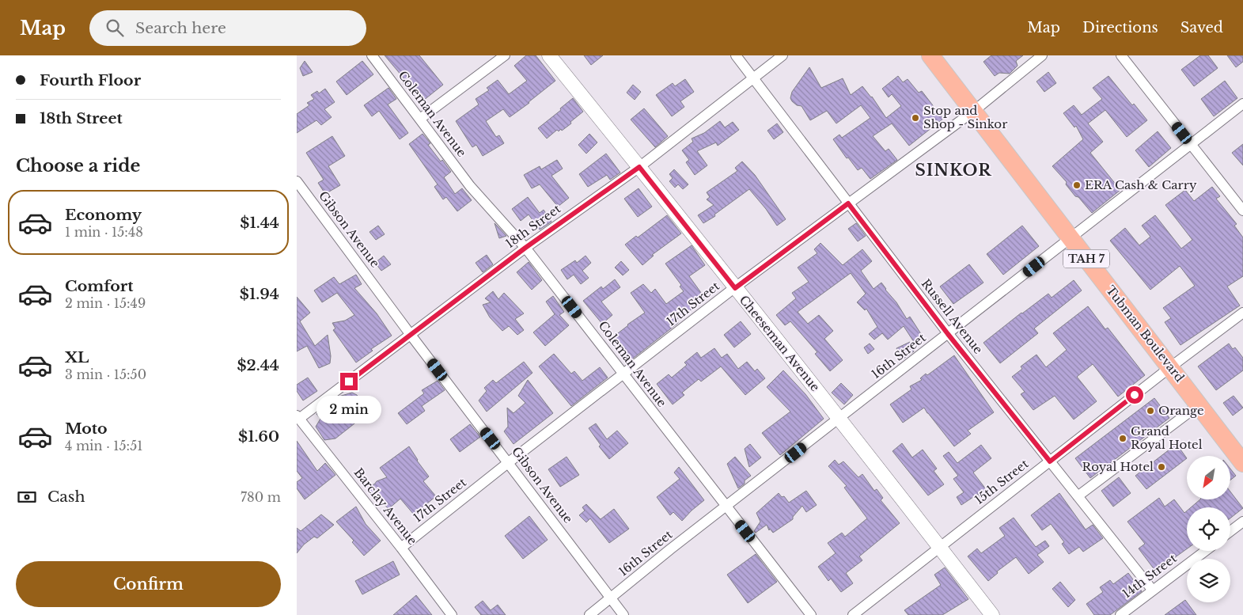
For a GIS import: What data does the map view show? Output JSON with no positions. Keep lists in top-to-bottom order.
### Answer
{
  "streets": {
    "highway": ["TAH 7", "Tubman Boulevard"],
    "street": [
      "Coleman Avenue",
      "18th Street",
      "Gibson Avenue",
      "17th Street",
      "Russell Avenue",
      "Cheeseman Avenue",
      "16th Street",
      "15th Street",
      "Barclay Avenue",
      "14th Street"
    ]
  },
  "crossings": [
    ["Coleman Avenue", "18th Street"],
    ["Coleman Avenue", "17th Street"],
    ["Coleman Avenue", "16th Street"],
    ["18th Street", "Gibson Avenue"],
    ["18th Street", "Russell Avenue"],
    ["18th Street", "Cheeseman Avenue"],
    ["18th Street", "Barclay Avenue"],
    ["Gibson Avenue", "17th Street"],
    ["Gibson Avenue", "16th Street"],
    ["17th Street", "Russell Avenue"],
    ["17th Street", "Tubman Boulevard"],
    ["17th Street", "Cheeseman Avenue"],
    ["17th Street", "Barclay Avenue"],
    ["Russell Avenue", "16th Street"],
    ["Russell Avenue", "15th Street"],
    ["Russell Avenue", "14th Street"],
    ["Tubman Boulevard", "16th Street"],
    ["Tubman Boulevard", "15th Street"],
    ["Cheeseman Avenue", "16th Street"],
    ["Cheeseman Avenue", "15th Street"]
  ],
  "districts": ["SINKOR"],
  "places": [
    "Stop and Shop - Sinkor",
    "ERA Cash & Carry",
    "Orange",
    "Grand Royal Hotel",
    "Royal Hotel"
  ],
  "north": "bottom left",
  "page": {
    "header": "Map",
    "search": "Search here",
    "nav": ["Map", "Directions", "Saved"],
    "banner": ["Fourth Floor", "18th Street"],
    "heading": "Choose a ride",
    "list": [
      {
        "name": "Economy",
        "note": "1 min · 15:48",
        "value": "$1.44"
      },
      {
        "name": "Comfort",
        "note": "2 min · 15:49",
        "value": "$1.94"
      },
      {
        "name": "XL",
        "note": "3 min · 15:50",
        "value": "$2.44"
      },
      {
        "name": "Moto",
        "note": "4 min · 15:51",
        "value": "$1.60"
      }
    ],
    "bubble": "2 min",
    "pay": ["Cash", "780 m"],
    "buttons": "Confirm"
  }
}
